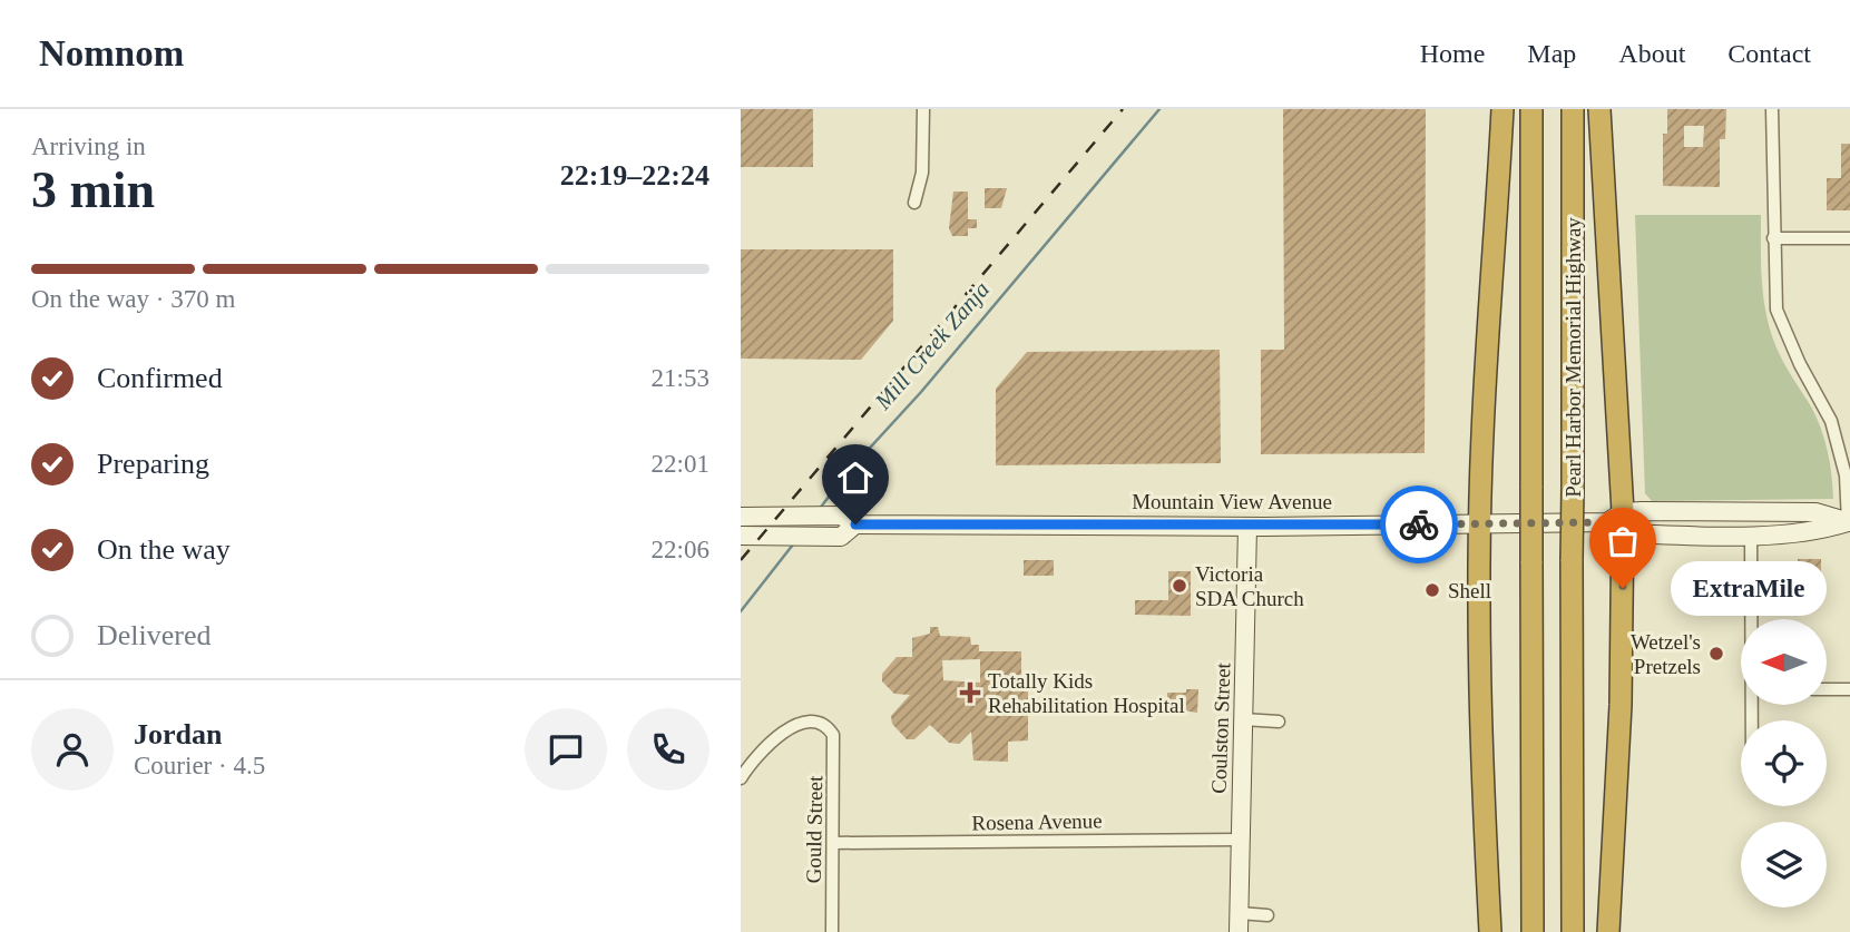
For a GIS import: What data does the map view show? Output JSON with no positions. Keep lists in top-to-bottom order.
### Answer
{
  "streets": {
    "highway": ["Pearl Harbor Memorial Highway"],
    "main road": ["Mountain View Avenue", "Coulston Street"],
    "street": ["Rosena Avenue", "Gould Street"]
  },
  "crossings": [
    ["Mountain View Avenue", "Coulston Street"],
    ["Coulston Street", "Rosena Avenue"],
    ["Rosena Avenue", "Gould Street"]
  ],
  "water": ["Mill Creek Zanja"],
  "places": {
    "other": [
      "Victoria SDA Church",
      "ExtraMile",
      "Shell",
      "Wetzel's Pretzels"
    ],
    "health": ["Totally Kids Rehabilitation Hospital"]
  },
  "north": "left",
  "page": {
    "header": "Nomnom",
    "nav": [
      "Home",
      "Map",
      "About",
      "Contact"
    ],
    "heading": ["3 min", "Arriving in", "22:19–22:24"],
    "panel": ["Jordan", "Courier · 4.5"],
    "bar": "On the way · 370 m",
    "list": [
      ["Confirmed", "21:53"],
      ["Preparing", "22:01"],
      ["On the way", "22:06"],
      "Delivered"
    ],
    "bubble": "ExtraMile"
  }
}
